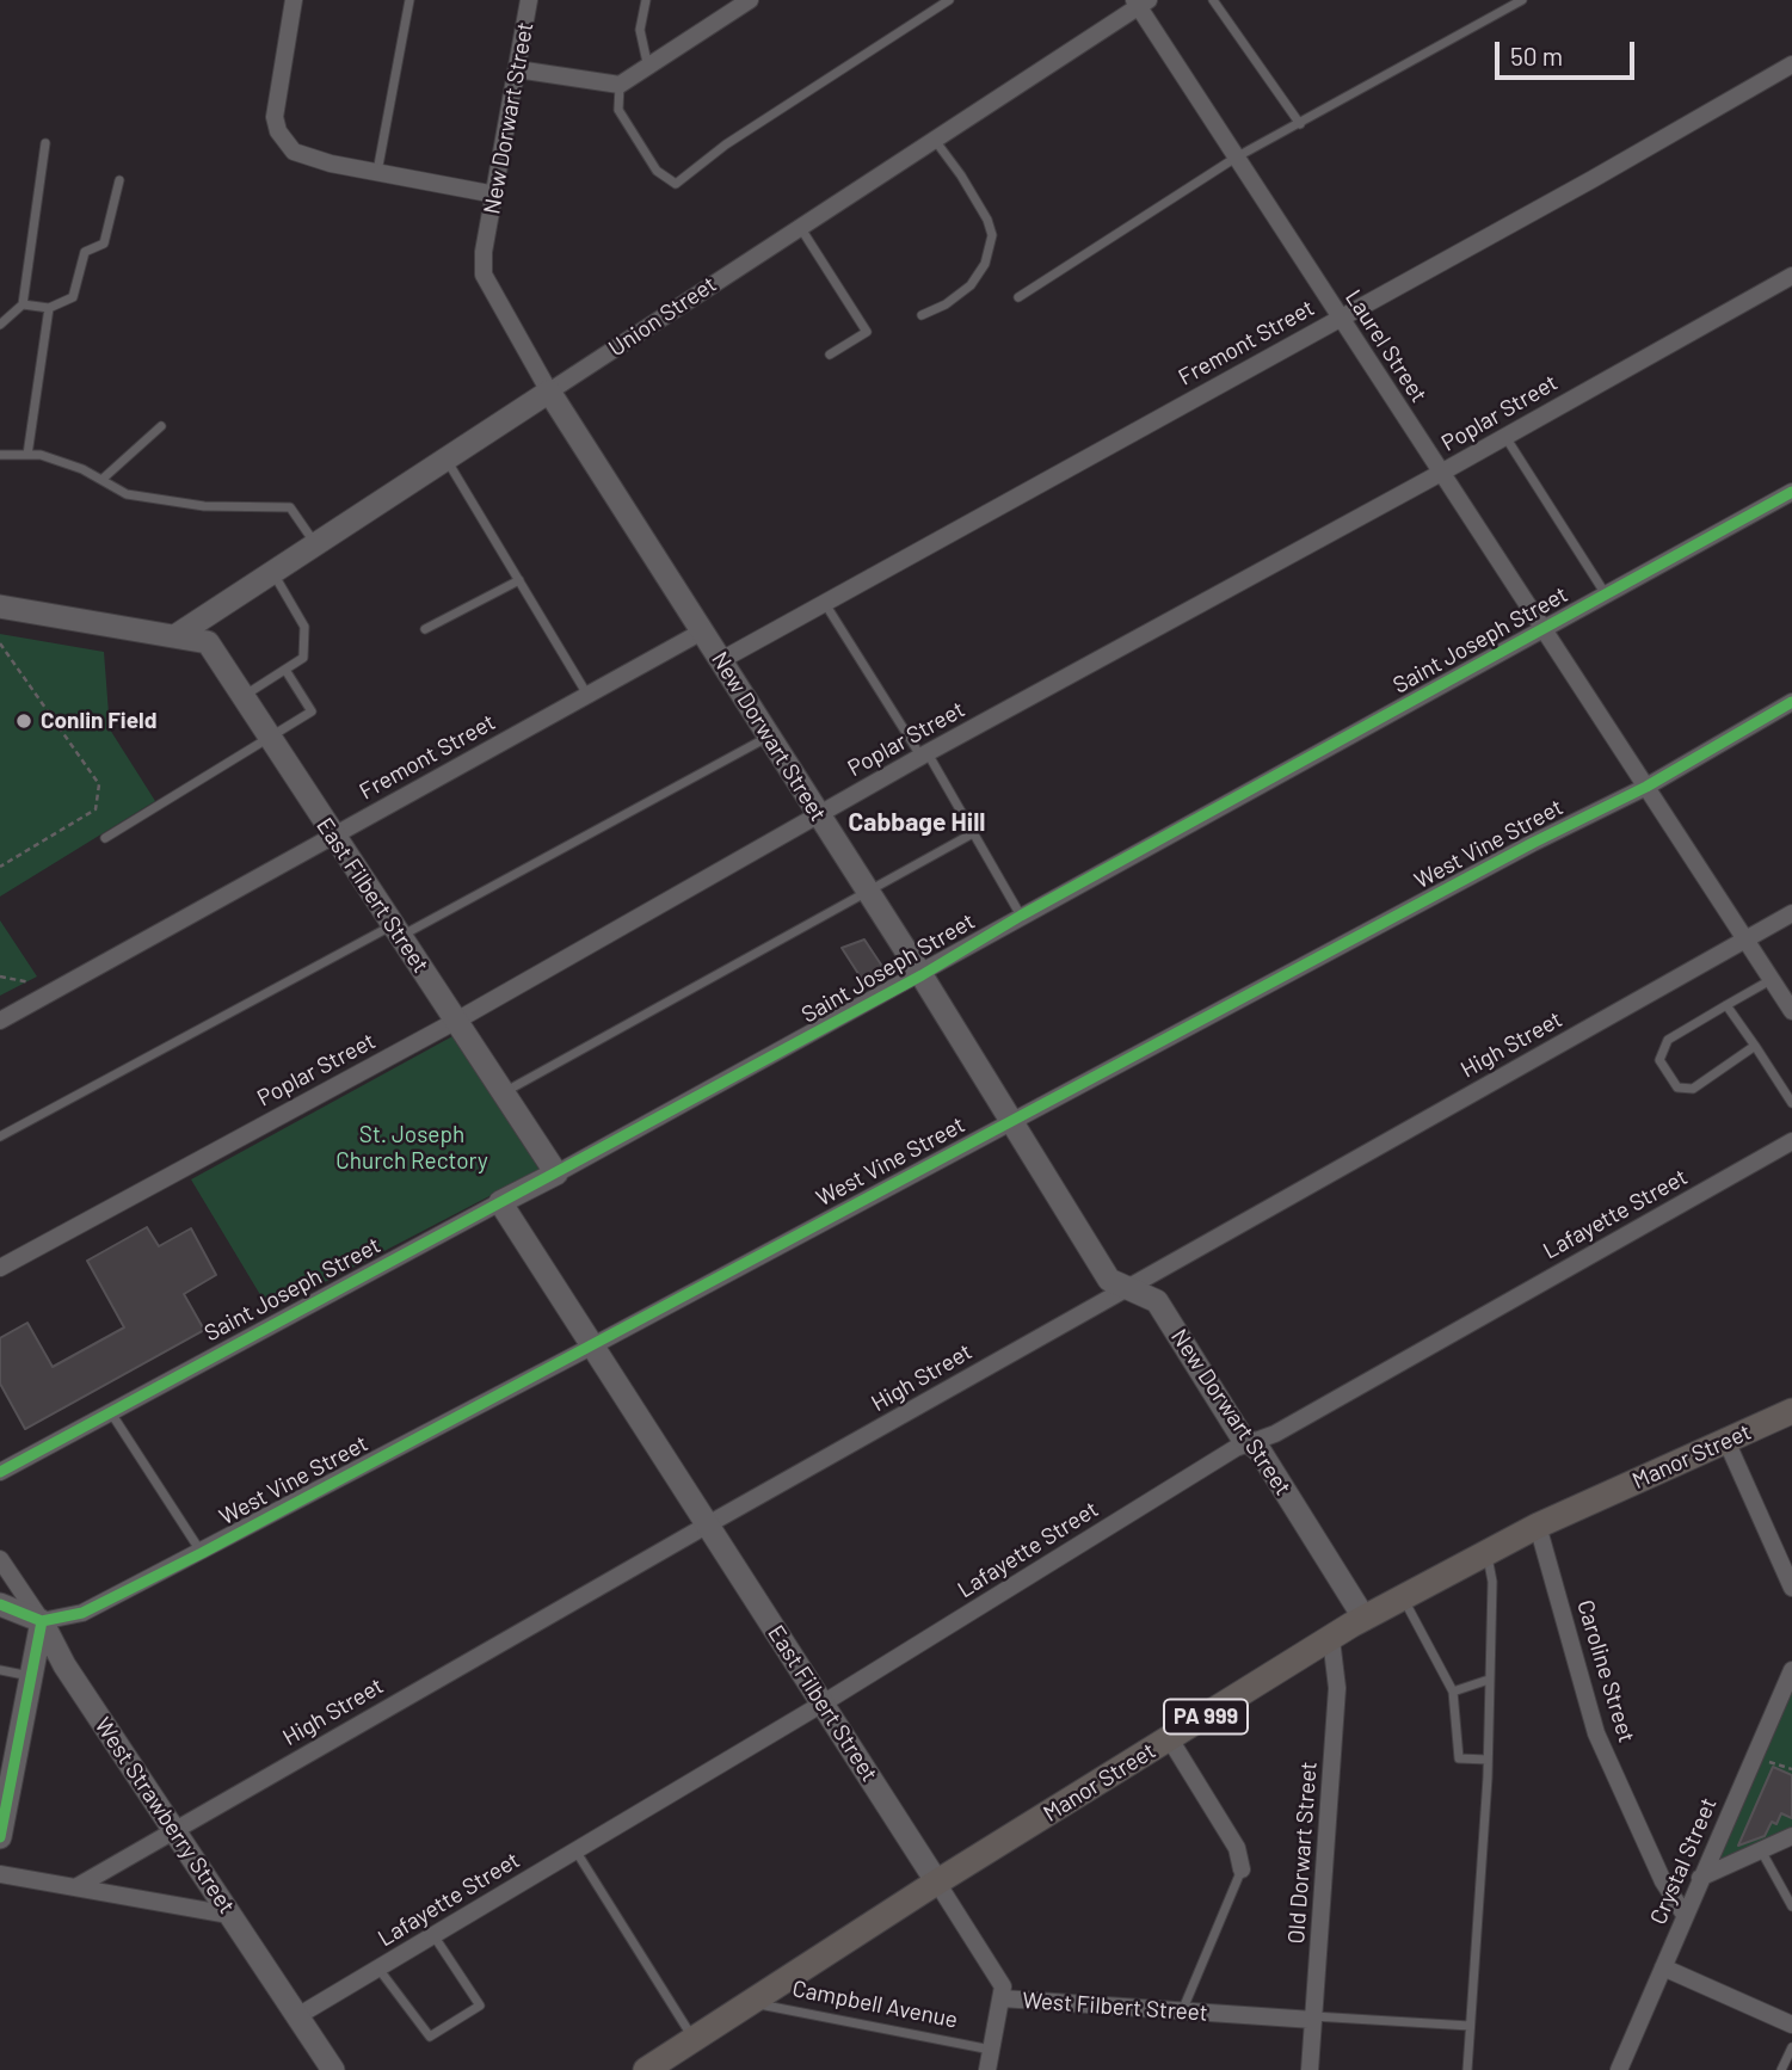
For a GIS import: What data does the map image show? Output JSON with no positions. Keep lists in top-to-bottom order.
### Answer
{
  "streets": {
    "main road": ["Manor Street", "PA 999"],
    "street": [
      "New Dorwart Street",
      "Union Street",
      "Fremont Street",
      "Laurel Street",
      "Poplar Street",
      "Saint Joseph Street",
      "West Vine Street",
      "East Filbert Street",
      "High Street",
      "Lafayette Street",
      "Caroline Street",
      "West Strawberry Street",
      "Old Dorwart Street",
      "Crystal Street",
      "West Filbert Street"
    ],
    "lane": ["Campbell Avenue"]
  },
  "crossings": [
    ["New Dorwart Street", "Union Street"],
    ["New Dorwart Street", "Fremont Street"],
    ["New Dorwart Street", "Poplar Street"],
    ["New Dorwart Street", "Saint Joseph Street"],
    ["New Dorwart Street", "West Vine Street"],
    ["New Dorwart Street", "High Street"],
    ["New Dorwart Street", "Lafayette Street"],
    ["New Dorwart Street", "Manor Street"],
    ["Union Street", "Laurel Street"],
    ["Union Street", "East Filbert Street"],
    ["Fremont Street", "Laurel Street"],
    ["Fremont Street", "East Filbert Street"],
    ["Laurel Street", "Poplar Street"],
    ["Laurel Street", "Saint Joseph Street"],
    ["Laurel Street", "West Vine Street"],
    ["Laurel Street", "High Street"],
    ["Poplar Street", "East Filbert Street"],
    ["Saint Joseph Street", "East Filbert Street"],
    ["West Vine Street", "West Strawberry Street"],
    ["East Filbert Street", "High Street"],
    ["East Filbert Street", "Lafayette Street"],
    ["East Filbert Street", "Manor Street"],
    ["East Filbert Street", "West Filbert Street"],
    ["High Street", "West Strawberry Street"],
    ["Lafayette Street", "West Strawberry Street"],
    ["Manor Street", "Caroline Street"],
    ["Manor Street", "Old Dorwart Street"],
    ["Manor Street", "Campbell Avenue"],
    ["Manor Street", "West Filbert Street"],
    ["Caroline Street", "Crystal Street"],
    ["Old Dorwart Street", "West Filbert Street"]
  ],
  "districts": ["Cabbage Hill"],
  "parks": ["St. Joseph Church Rectory"],
  "places": ["Conlin Field"],
  "scale_bar": "50 m"
}
